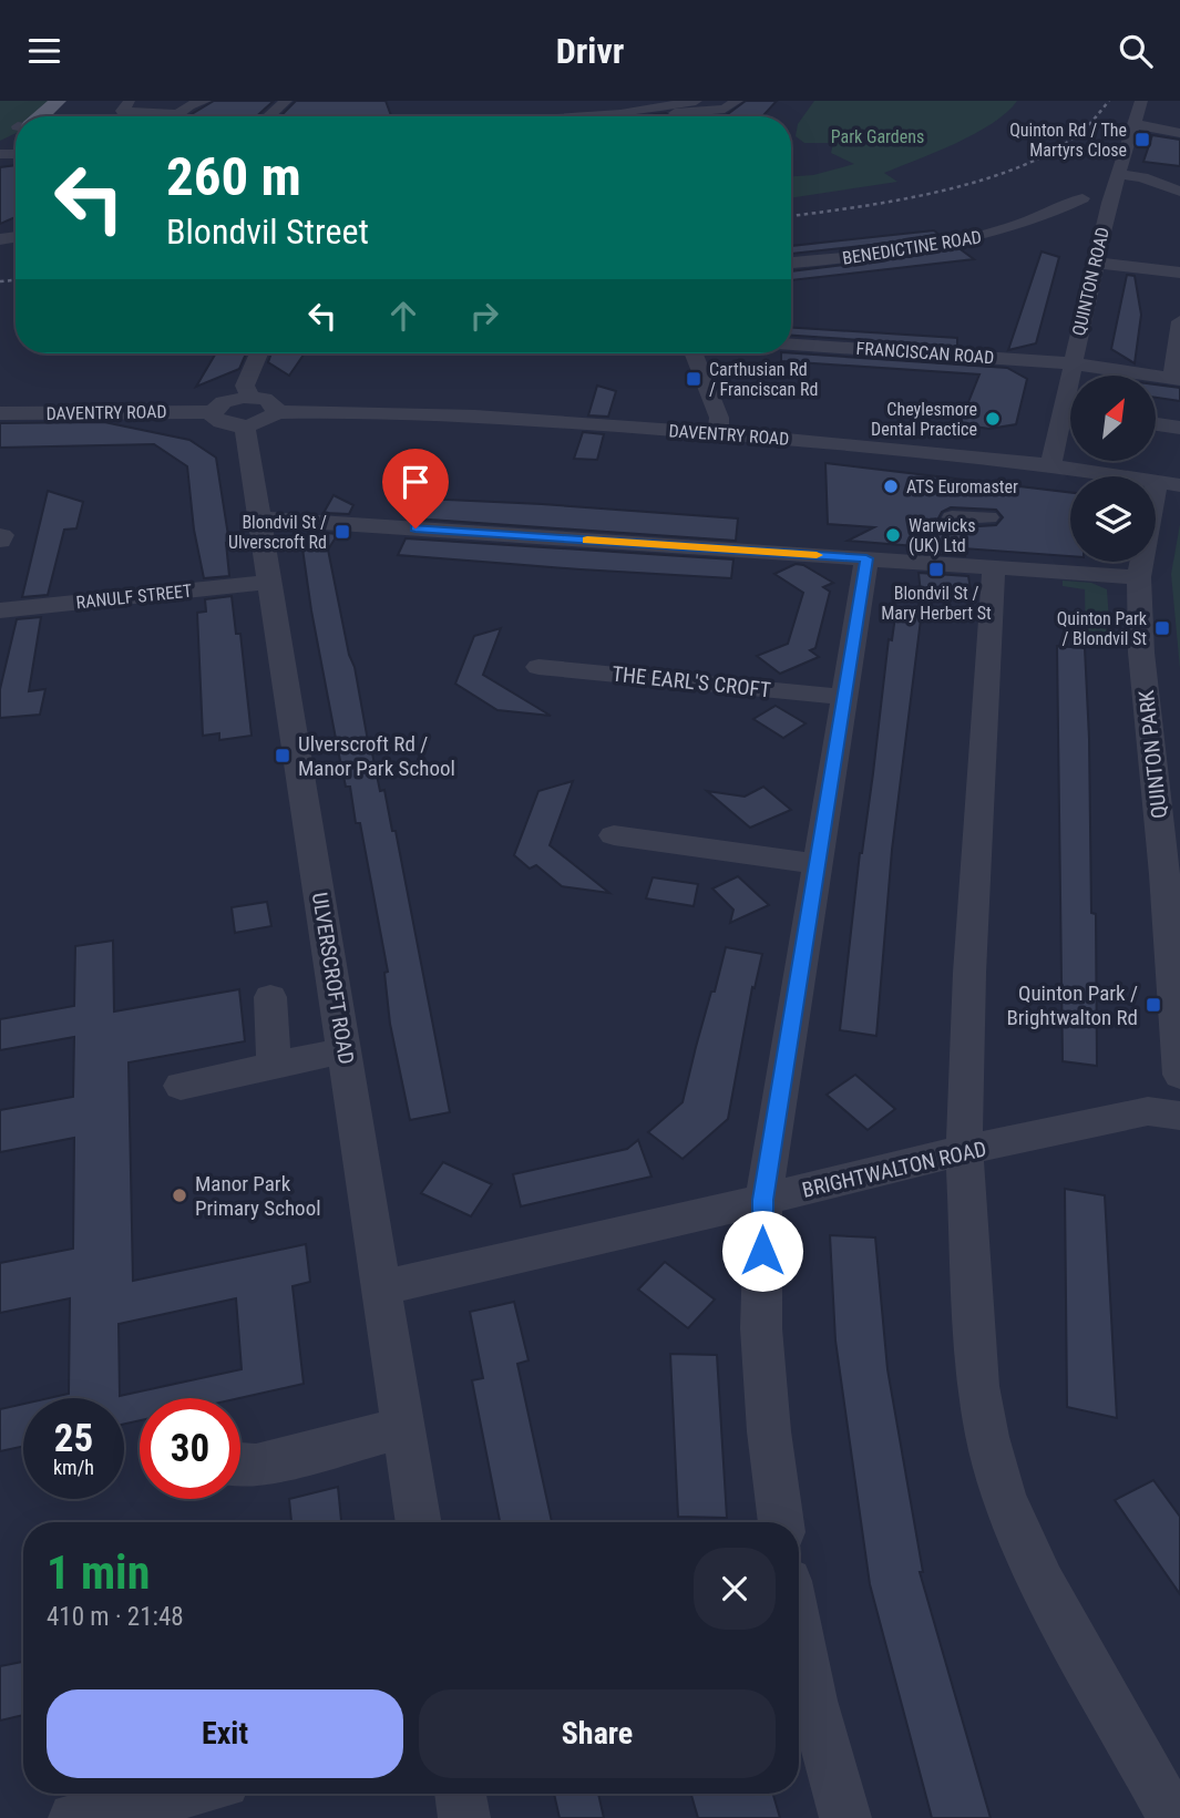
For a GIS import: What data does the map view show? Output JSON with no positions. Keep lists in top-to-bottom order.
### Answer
{
  "streets": {
    "street": [
      "BENEDICTINE ROAD",
      "QUINTON ROAD",
      "FRANCISCAN ROAD",
      "DAVENTRY ROAD",
      "RANULF STREET",
      "THE EARL'S CROFT",
      "QUINTON PARK",
      "ULVERSCROFT ROAD",
      "BRIGHTWALTON ROAD"
    ]
  },
  "crossings": [
    ["QUINTON ROAD", "FRANCISCAN ROAD"],
    ["QUINTON ROAD", "DAVENTRY ROAD"],
    ["RANULF STREET", "ULVERSCROFT ROAD"],
    ["ULVERSCROFT ROAD", "BRIGHTWALTON ROAD"]
  ],
  "parks": ["Park Gardens"],
  "places": {
    "transit": [
      "Quinton Rd / The Martyrs Close",
      "Carthusian Rd / Franciscan Rd",
      "Blondvil St / Ulverscroft Rd",
      "Blondvil St / Mary Herbert St",
      "Quinton Park / Blondvil St",
      "Ulverscroft Rd / Manor Park School",
      "Quinton Park / Brightwalton Rd"
    ],
    "other": [
      "Cheylesmore Dental Practice",
      "ATS Euromaster",
      "Warwicks (UK) Ltd",
      "Manor Park Primary School"
    ]
  },
  "north": "top right",
  "page": {
    "header": "Drivr",
    "turn": ["260 m", "Blondvil Street"],
    "speed": "25 km/h",
    "limit": "30",
    "heading": ["1 min", "410 m · 21:48"],
    "buttons": ["Exit", "Share"]
  }
}
